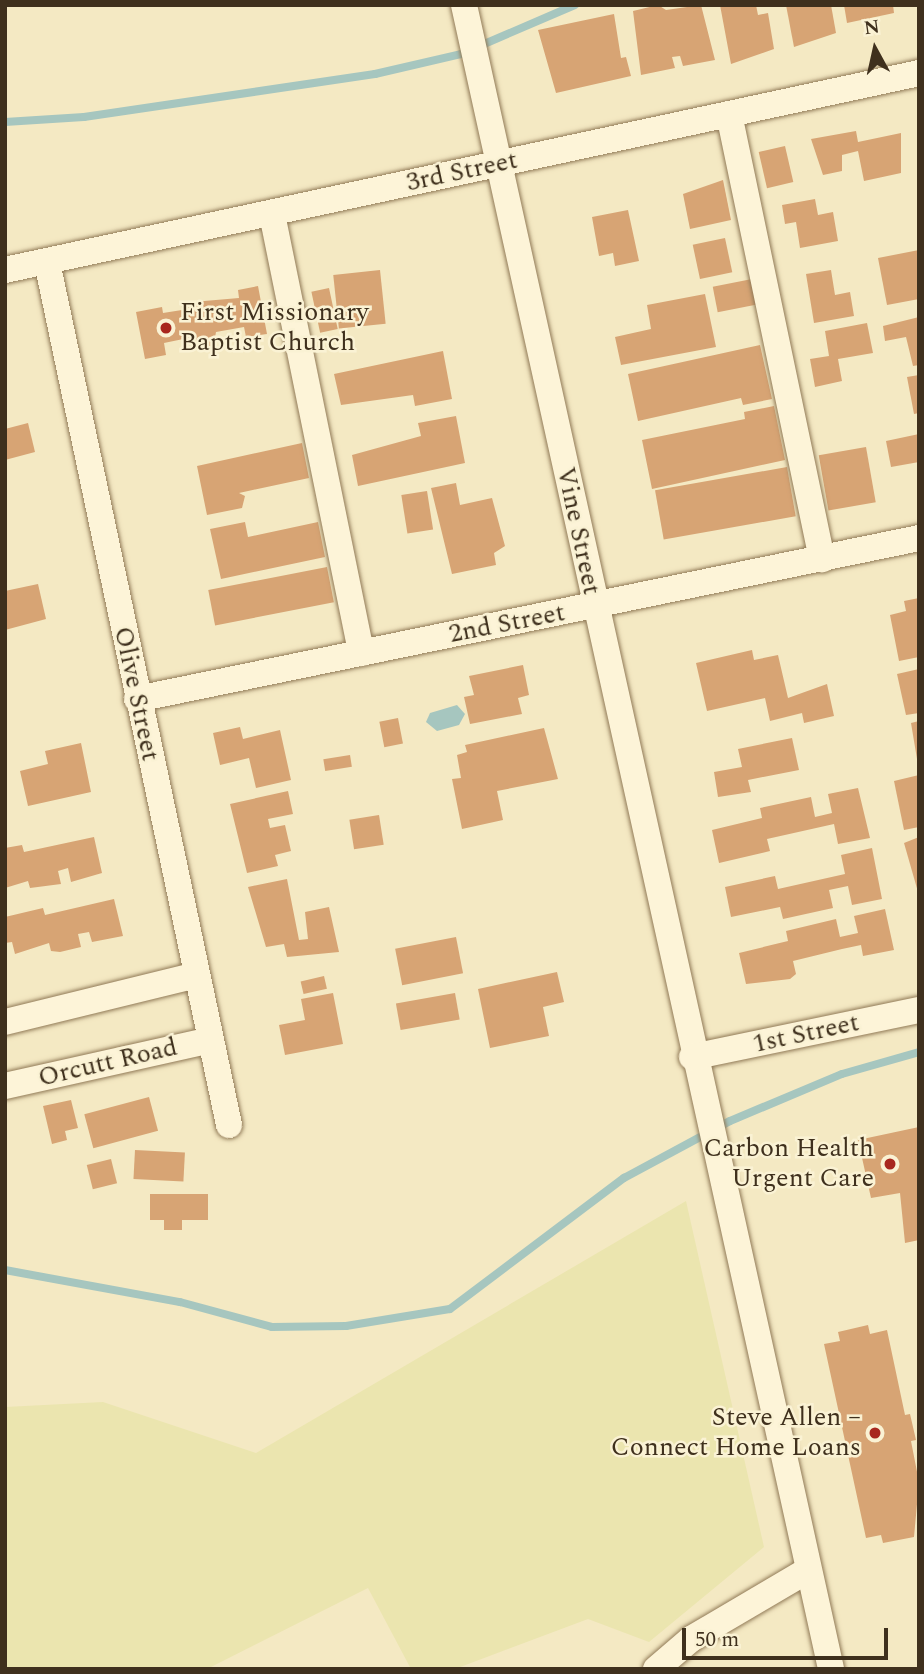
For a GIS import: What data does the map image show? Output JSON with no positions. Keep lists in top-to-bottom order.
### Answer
{
  "streets": {
    "street": [
      "3rd Street",
      "Vine Street",
      "2nd Street",
      "Olive Street",
      "1st Street",
      "Orcutt Road"
    ]
  },
  "crossings": [
    ["3rd Street", "Vine Street"],
    ["3rd Street", "Olive Street"],
    ["Vine Street", "2nd Street"],
    ["Vine Street", "1st Street"],
    ["2nd Street", "Olive Street"],
    ["Olive Street", "Orcutt Road"]
  ],
  "places": ["First Missionary Baptist Church", "Carbon Health Urgent Care", "Steve Allen – Connect Home Loans"],
  "scale_bar": "50 m",
  "north": "top"
}
